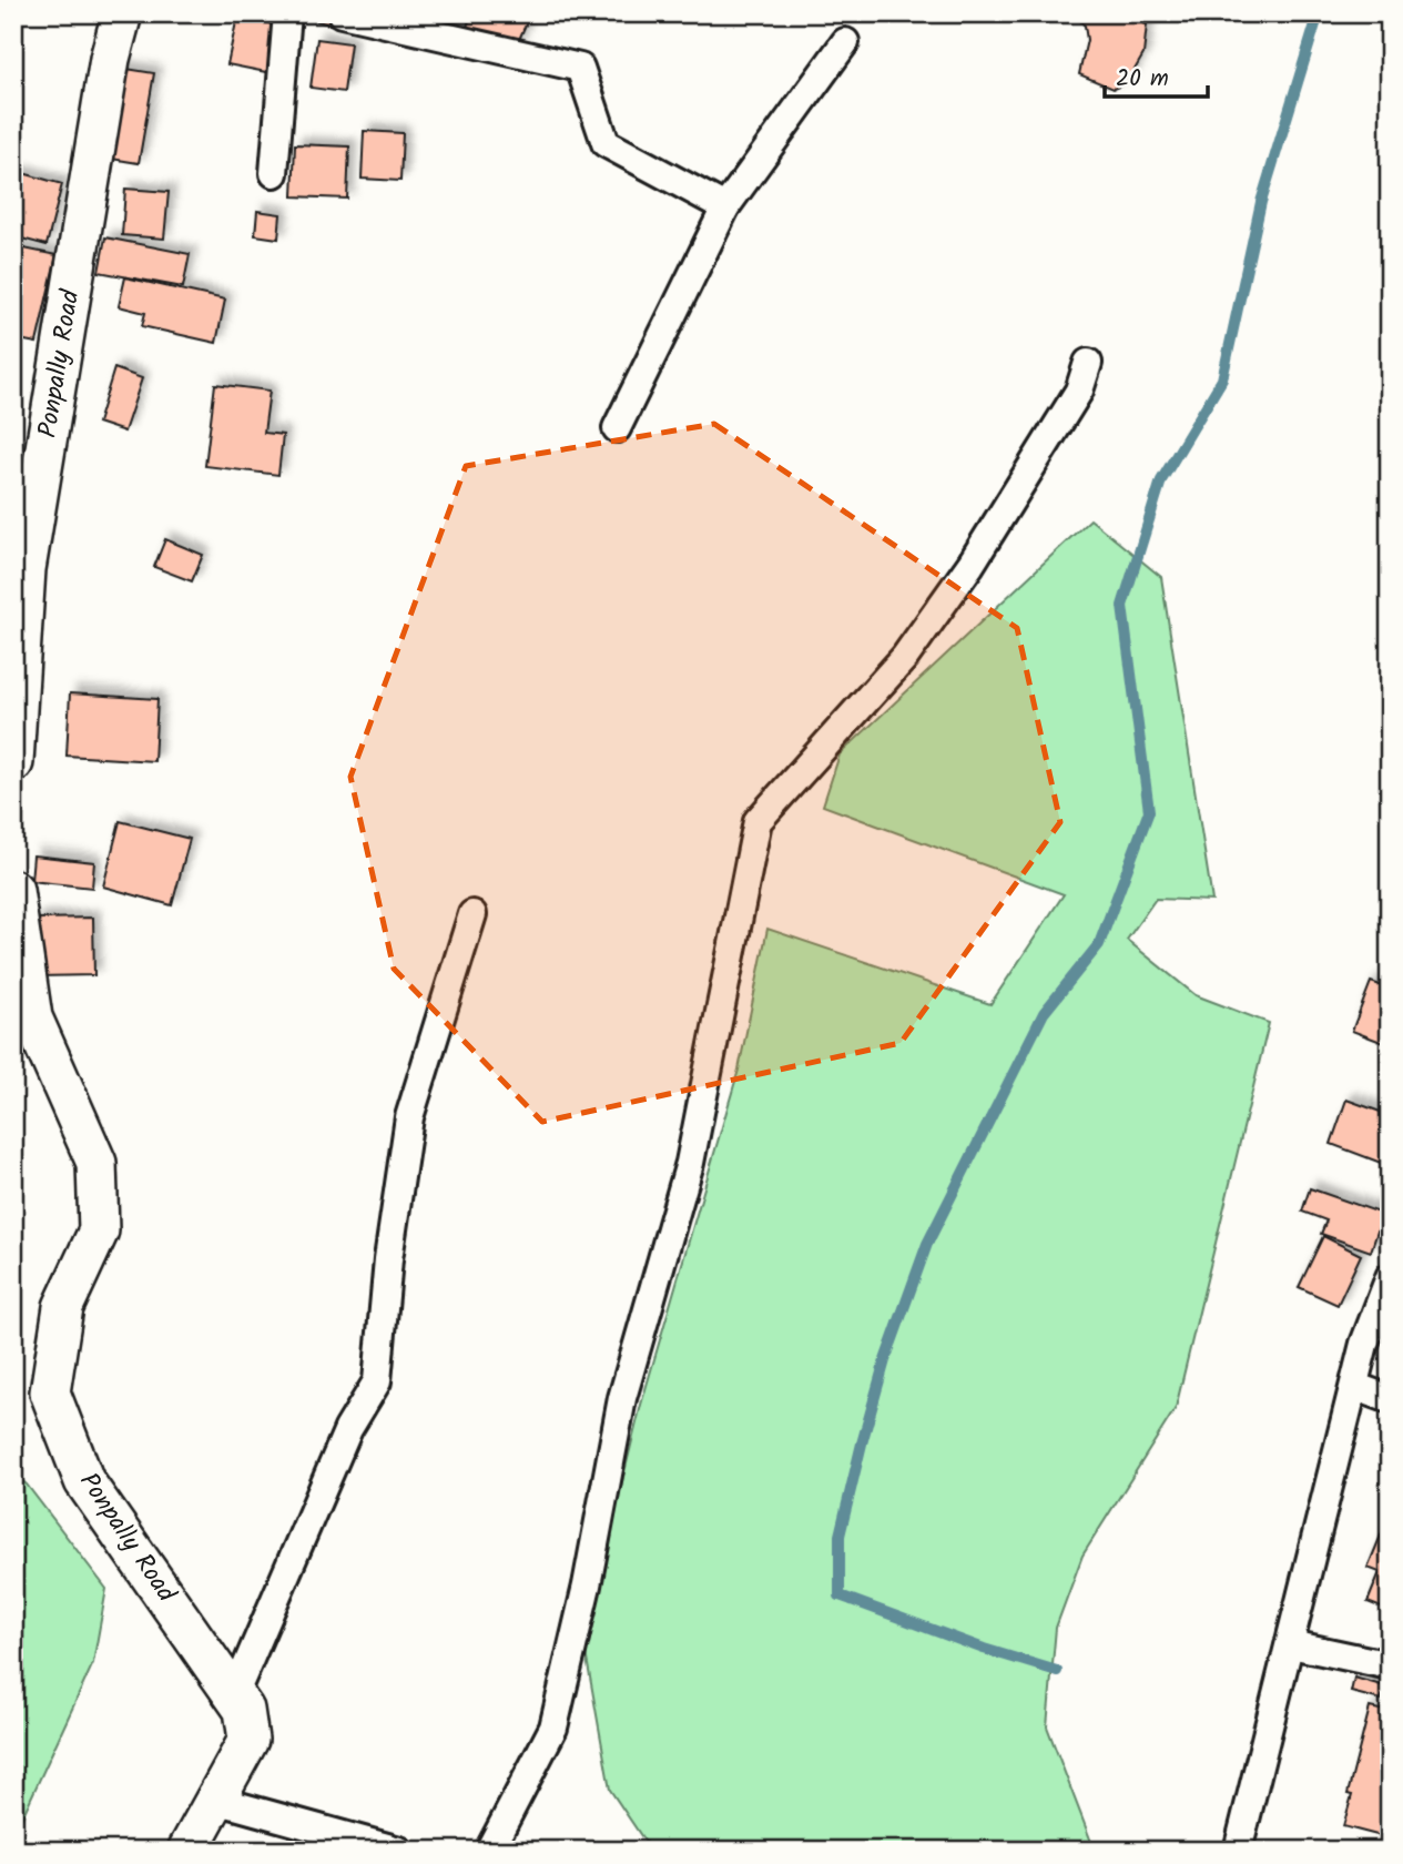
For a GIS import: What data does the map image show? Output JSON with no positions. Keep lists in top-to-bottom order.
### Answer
{
  "streets": {
    "main road": ["Ponpally Road"]
  },
  "scale_bar": "20 m"
}
